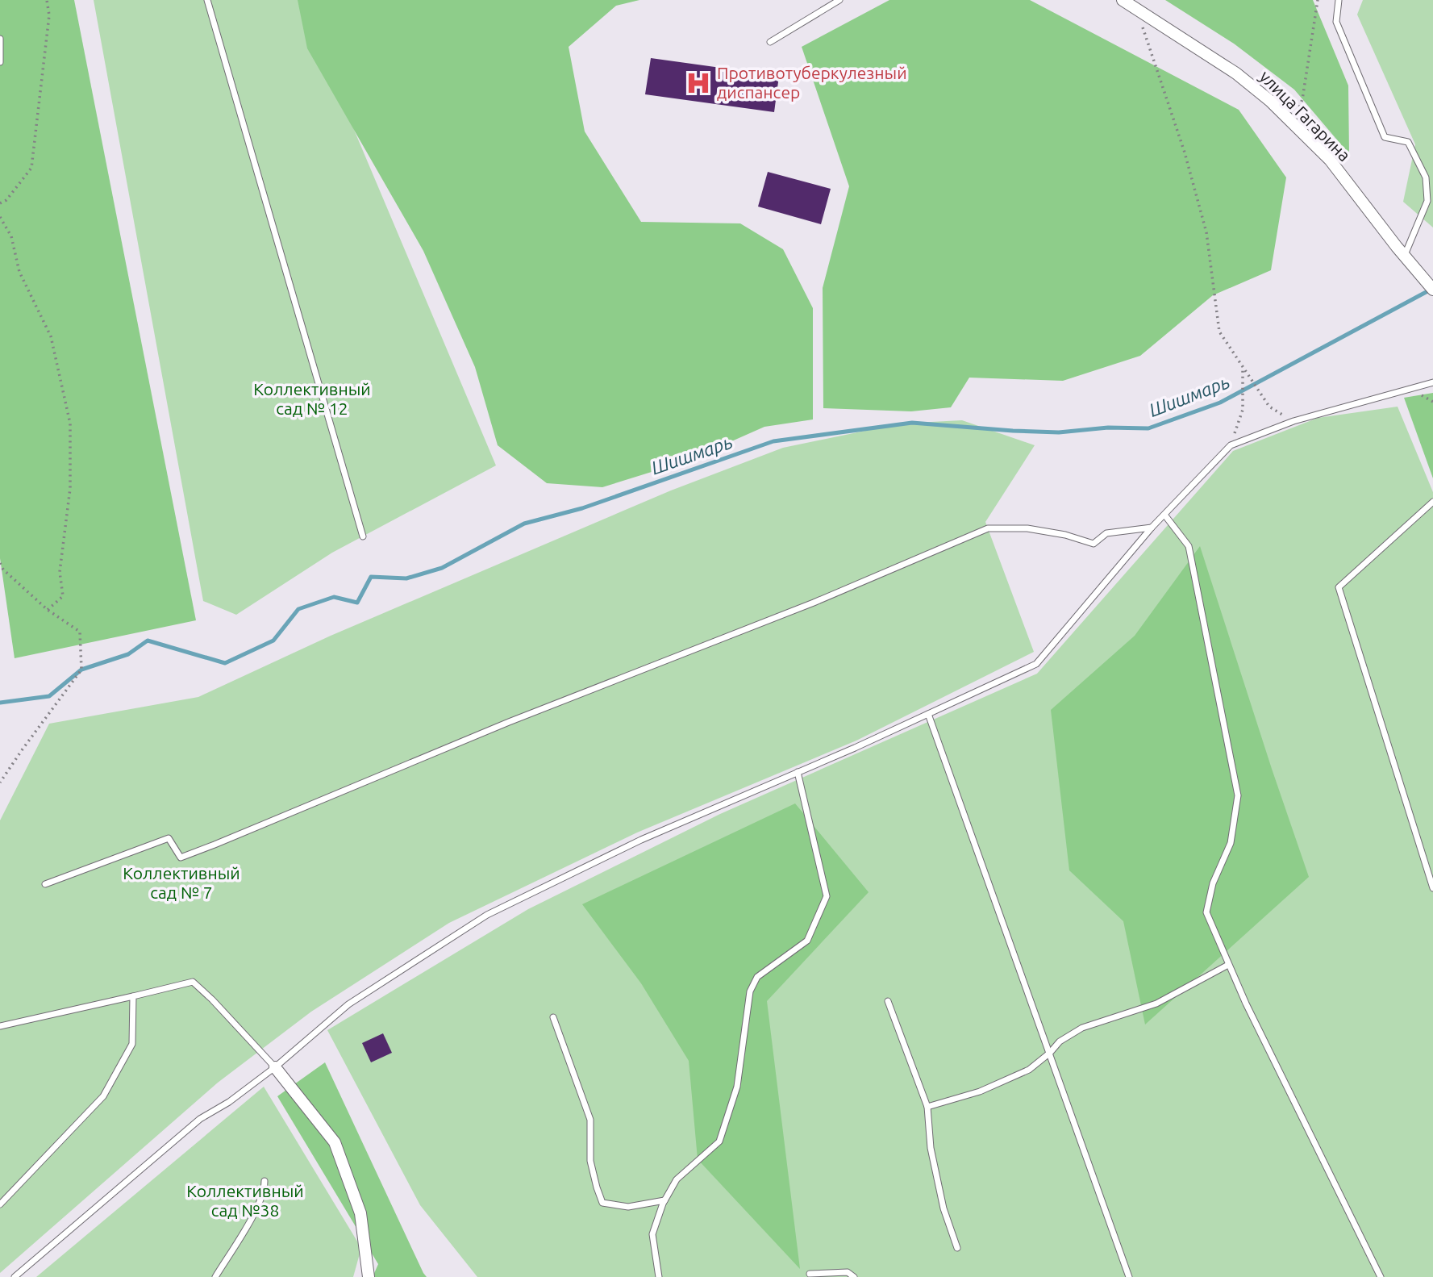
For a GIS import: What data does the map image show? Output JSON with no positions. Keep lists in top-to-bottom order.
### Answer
{
  "streets": {
    "street": ["улица Гагарина"]
  },
  "water": ["Шишмарь"],
  "parks": ["Коллективный сад № 12", "Коллективный сад № 7", "Коллективный сад №38"],
  "places": {
    "hospital": ["Противотуберкулезный диспансер"]
  }
}
